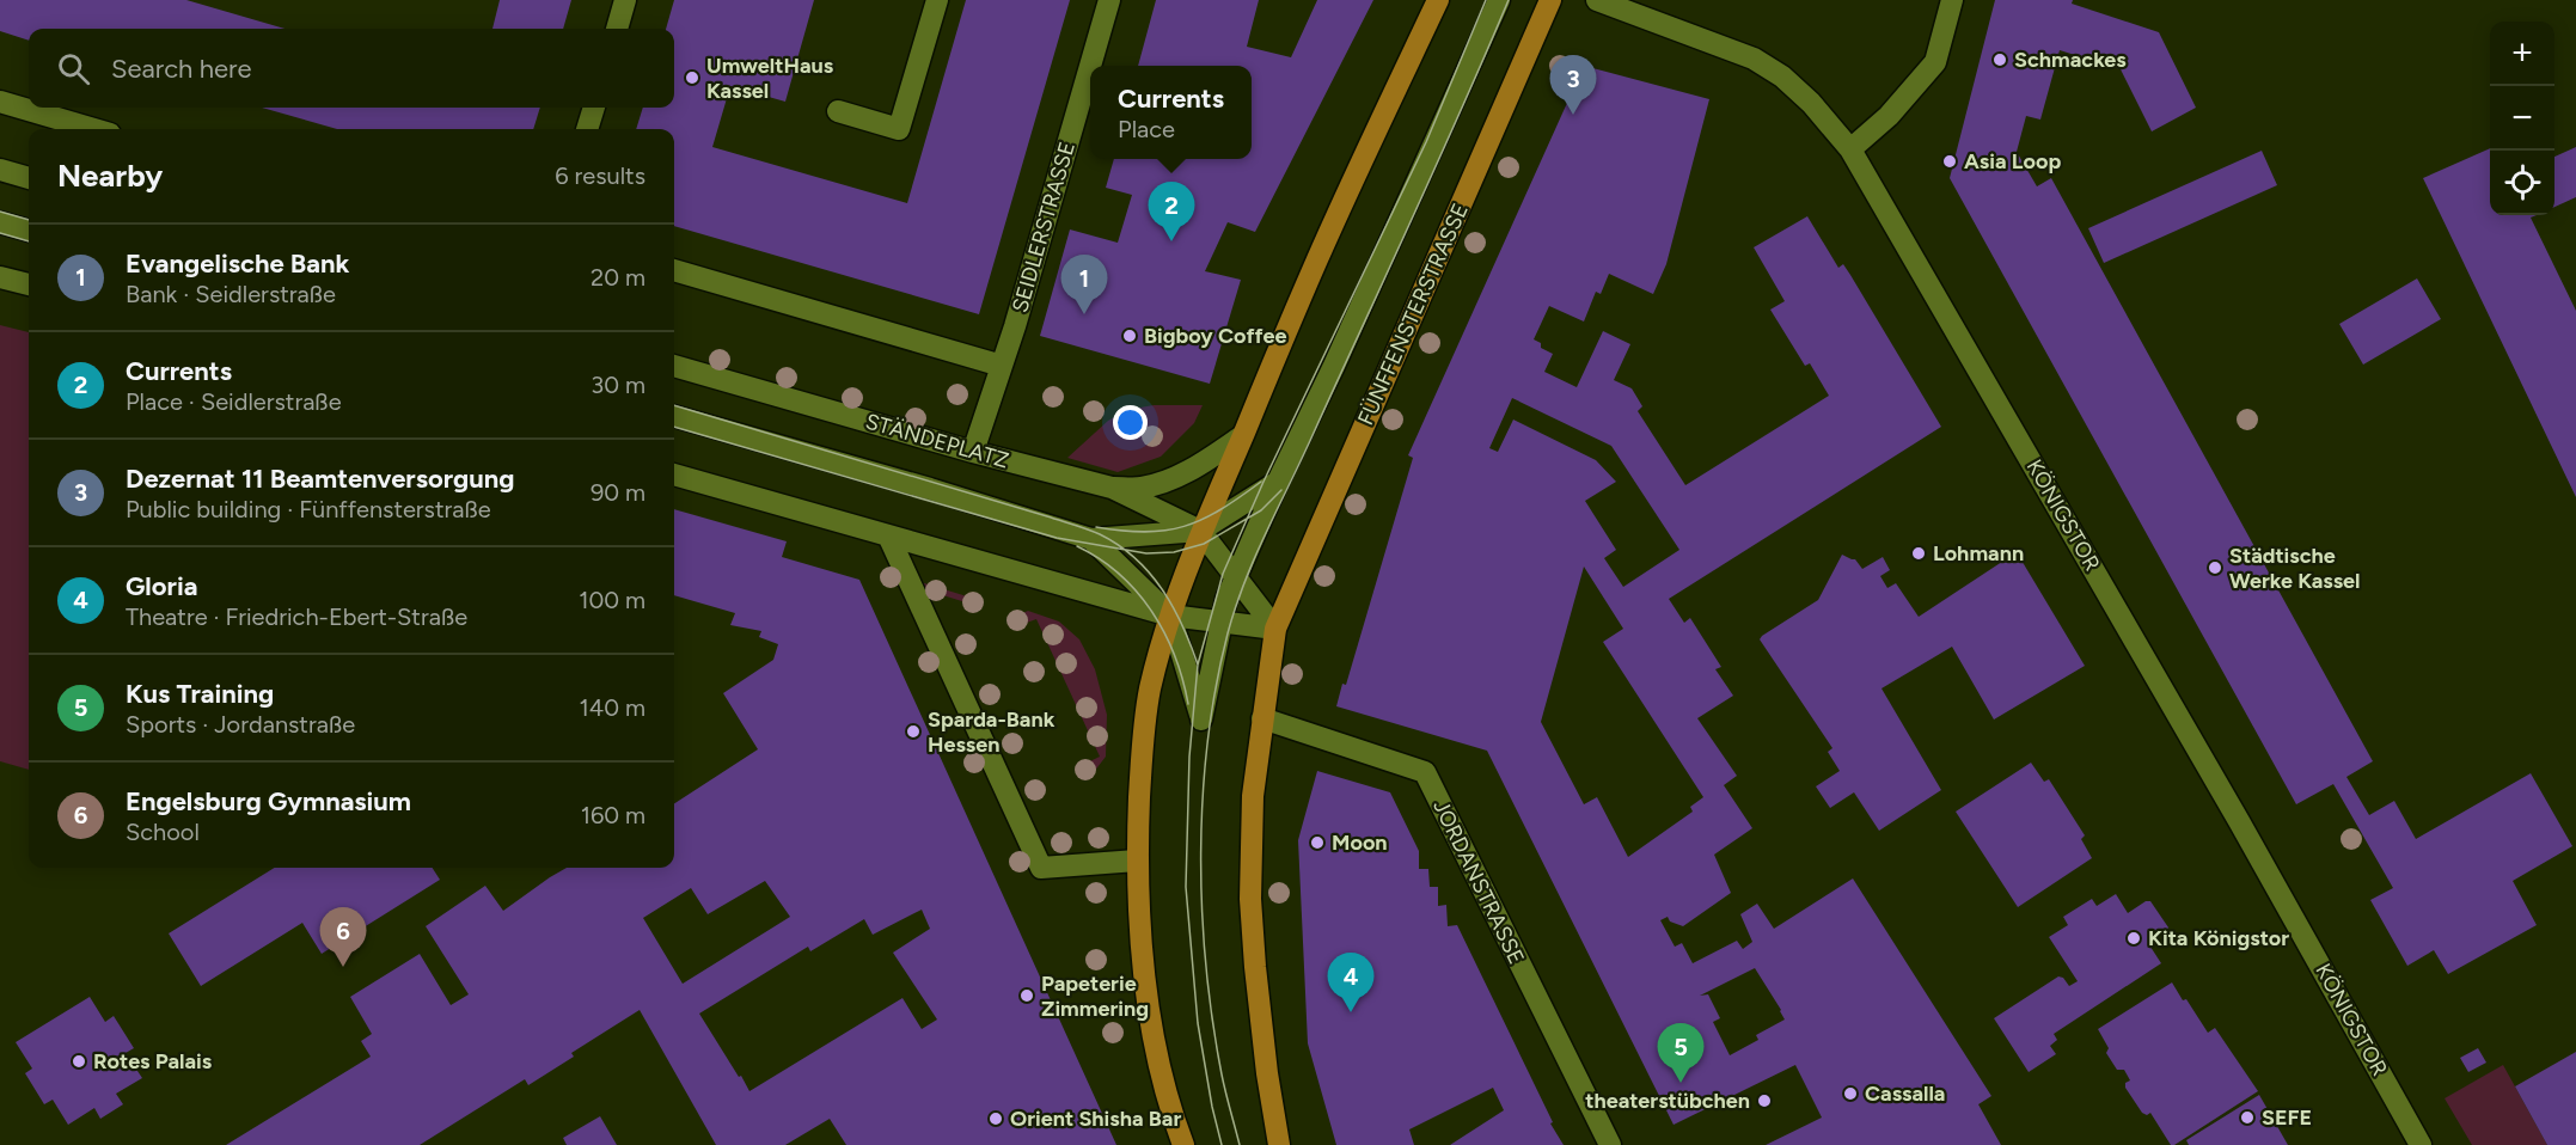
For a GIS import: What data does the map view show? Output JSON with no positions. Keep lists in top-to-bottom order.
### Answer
{
  "streets": {
    "main road": ["FÜNFFENSTERSTRASSE"],
    "street": [
      "SEIDLERSTRASSE",
      "STÄNDEPLATZ",
      "KÖNIGSTOR",
      "JORDANSTRASSE"
    ]
  },
  "crossings": [
    ["SEIDLERSTRASSE", "STÄNDEPLATZ"],
    ["FÜNFFENSTERSTRASSE", "JORDANSTRASSE"]
  ],
  "places": [
    "Schmackes",
    "UmweltHaus Kassel",
    "Asia Loop",
    "Bigboy Coffee",
    "Lohmann",
    "Städtische Werke Kassel",
    "Sparda-Bank Hessen",
    "Moon",
    "Kita Königstor",
    "Papeterie Zimmering",
    "Rotes Palais",
    "Cassalla",
    "theaterstübchen",
    "SEFE",
    "Orient Shisha Bar"
  ],
  "page": {
    "map_buttons": ["+", "−"],
    "search": "Search here",
    "pins": [
      "3",
      "2",
      "1",
      "6",
      "4",
      "5"
    ],
    "popup": ["Currents", "Place"],
    "heading": ["Nearby", "6 results"],
    "list": [
      {
        "mark": "1",
        "name": "Evangelische Bank",
        "note": "Bank · Seidlerstraße",
        "value": "20 m"
      },
      {
        "mark": "2",
        "name": "Currents",
        "note": "Place · Seidlerstraße",
        "value": "30 m"
      },
      {
        "mark": "3",
        "name": "Dezernat 11 Beamtenversorgung",
        "note": "Public building · Fünffensterstraße",
        "value": "90 m"
      },
      {
        "mark": "4",
        "name": "Gloria",
        "note": "Theatre · Friedrich-Ebert-Straße",
        "value": "100 m"
      },
      {
        "mark": "5",
        "name": "Kus Training",
        "note": "Sports · Jordanstraße",
        "value": "140 m"
      },
      {
        "mark": "6",
        "name": "Engelsburg Gymnasium",
        "note": "School",
        "value": "160 m"
      }
    ]
  }
}
